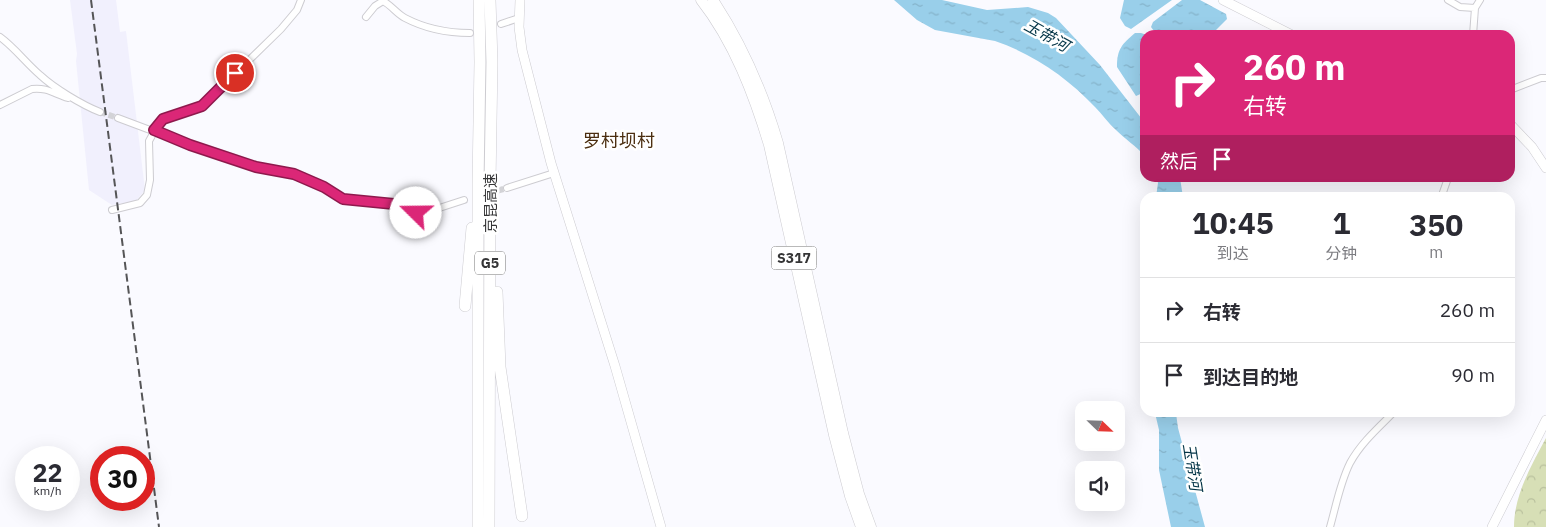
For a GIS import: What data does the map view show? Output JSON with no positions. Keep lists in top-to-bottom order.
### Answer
{
  "streets": {
    "highway": ["京昆高速", "G5"],
    "main road": ["S317"]
  },
  "districts": ["罗村坝村"],
  "water": ["玉带河"],
  "north": "bottom right",
  "page": {
    "turn": ["260 m", "右转"],
    "then": "然后",
    "eta": [
      "10:45",
      "到达",
      "1",
      "分钟",
      "350",
      "m"
    ],
    "list": [
      {
        "name": "右转",
        "value": "260 m"
      },
      {
        "name": "到达目的地",
        "value": "90 m"
      }
    ],
    "speed": "22 km/h",
    "limit": "30"
  }
}
